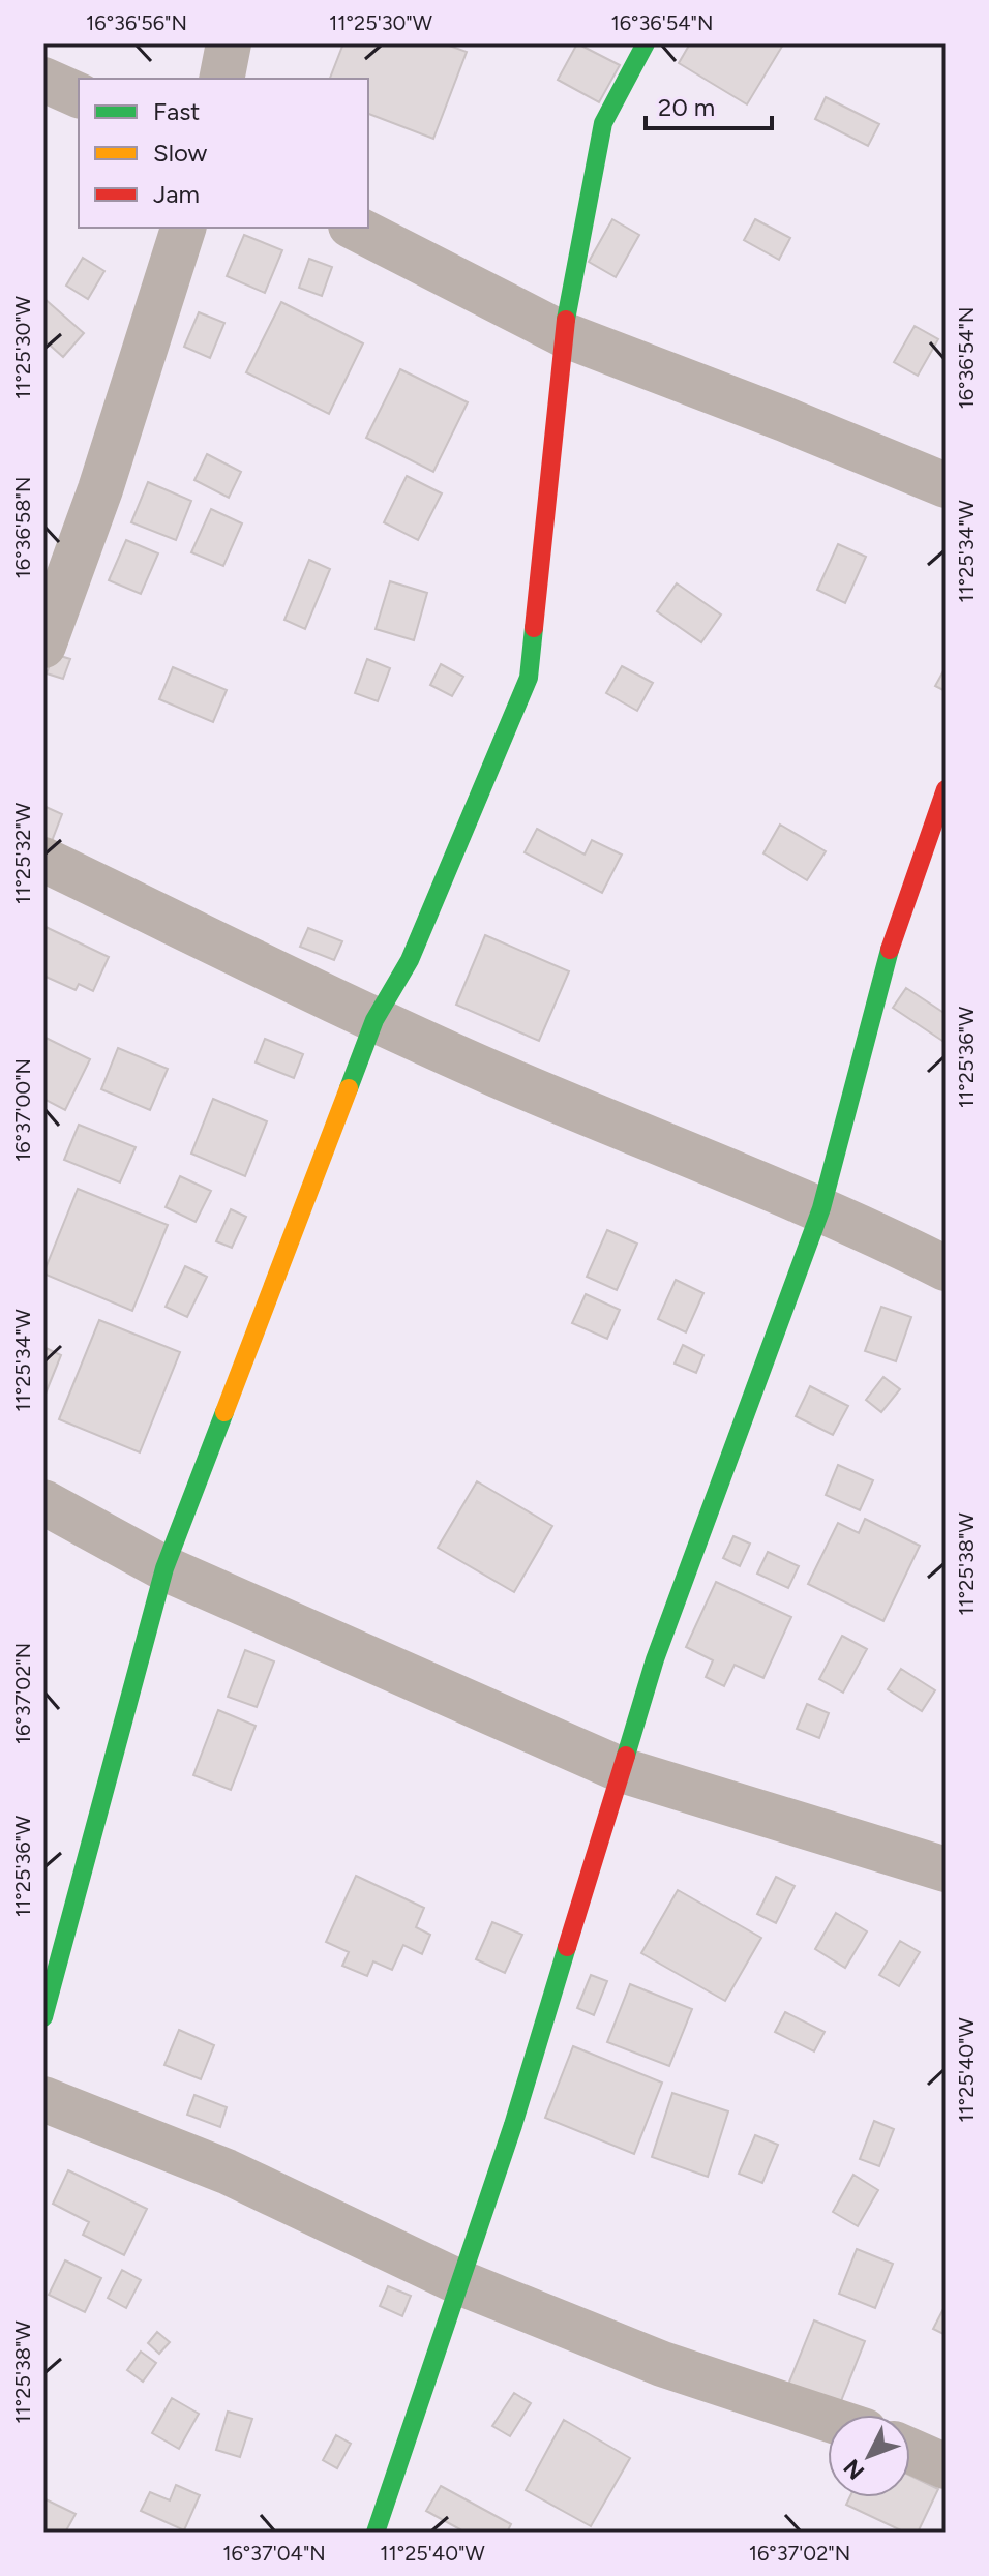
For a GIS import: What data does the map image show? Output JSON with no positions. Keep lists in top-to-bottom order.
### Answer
{
  "legend": ["Fast", "Slow", "Jam"],
  "scale_bar": "20 m",
  "north": "bottom left",
  "coordinates": [
    "16°36'56\"N",
    "11°25'30\"W",
    "16°36'54\"N",
    "16°36'58\"N",
    "11°25'34\"W",
    "11°25'32\"W",
    "11°25'36\"W",
    "16°37'00\"N",
    "11°25'38\"W",
    "16°37'02\"N",
    "11°25'40\"W",
    "16°37'04\"N"
  ]
}
